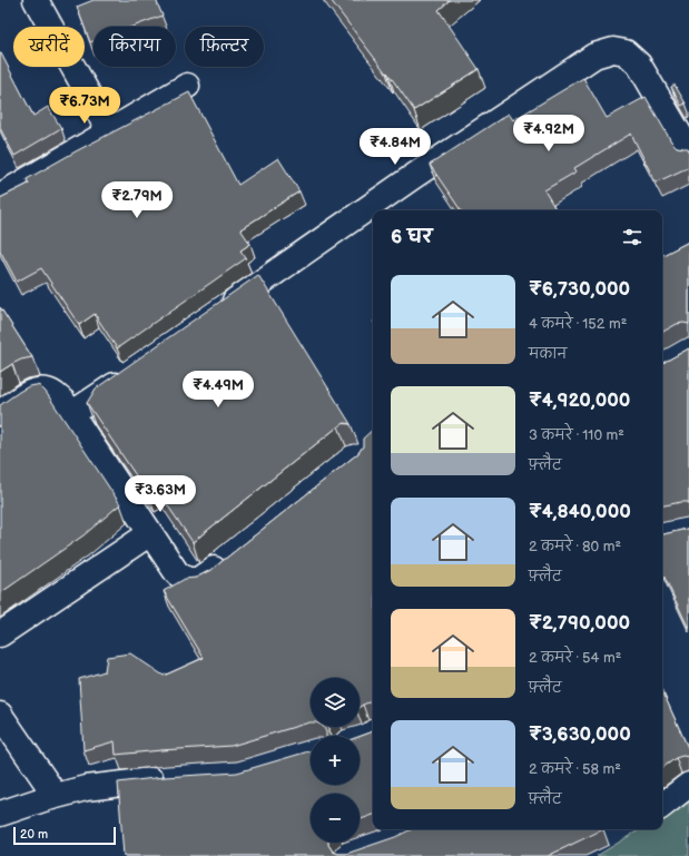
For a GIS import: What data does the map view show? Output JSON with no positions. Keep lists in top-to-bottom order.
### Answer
{
  "scale_bar": "20 m",
  "page": {
    "chip": ["खरीदें", "किराया", "फ़िल्टर"],
    "price": [
      "₹6.73M",
      "₹4.92M",
      "₹4.84M",
      "₹2.79M",
      "₹4.49M",
      "₹3.63M"
    ],
    "heading": "6 घर",
    "list": [
      {
        "name": "₹6,730,000",
        "note": "4 कमरे · 152 m² · मकान"
      },
      {
        "name": "₹4,920,000",
        "note": "3 कमरे · 110 m² · फ़्लैट"
      },
      {
        "name": "₹4,840,000",
        "note": "2 कमरे · 80 m² · फ़्लैट"
      },
      {
        "name": "₹2,790,000",
        "note": "2 कमरे · 54 m² · फ़्लैट"
      },
      {
        "name": "₹3,630,000",
        "note": "2 कमरे · 58 m² · फ़्लैट"
      }
    ],
    "map_buttons": ["+", "−"],
    "scale": "20 m"
  }
}
